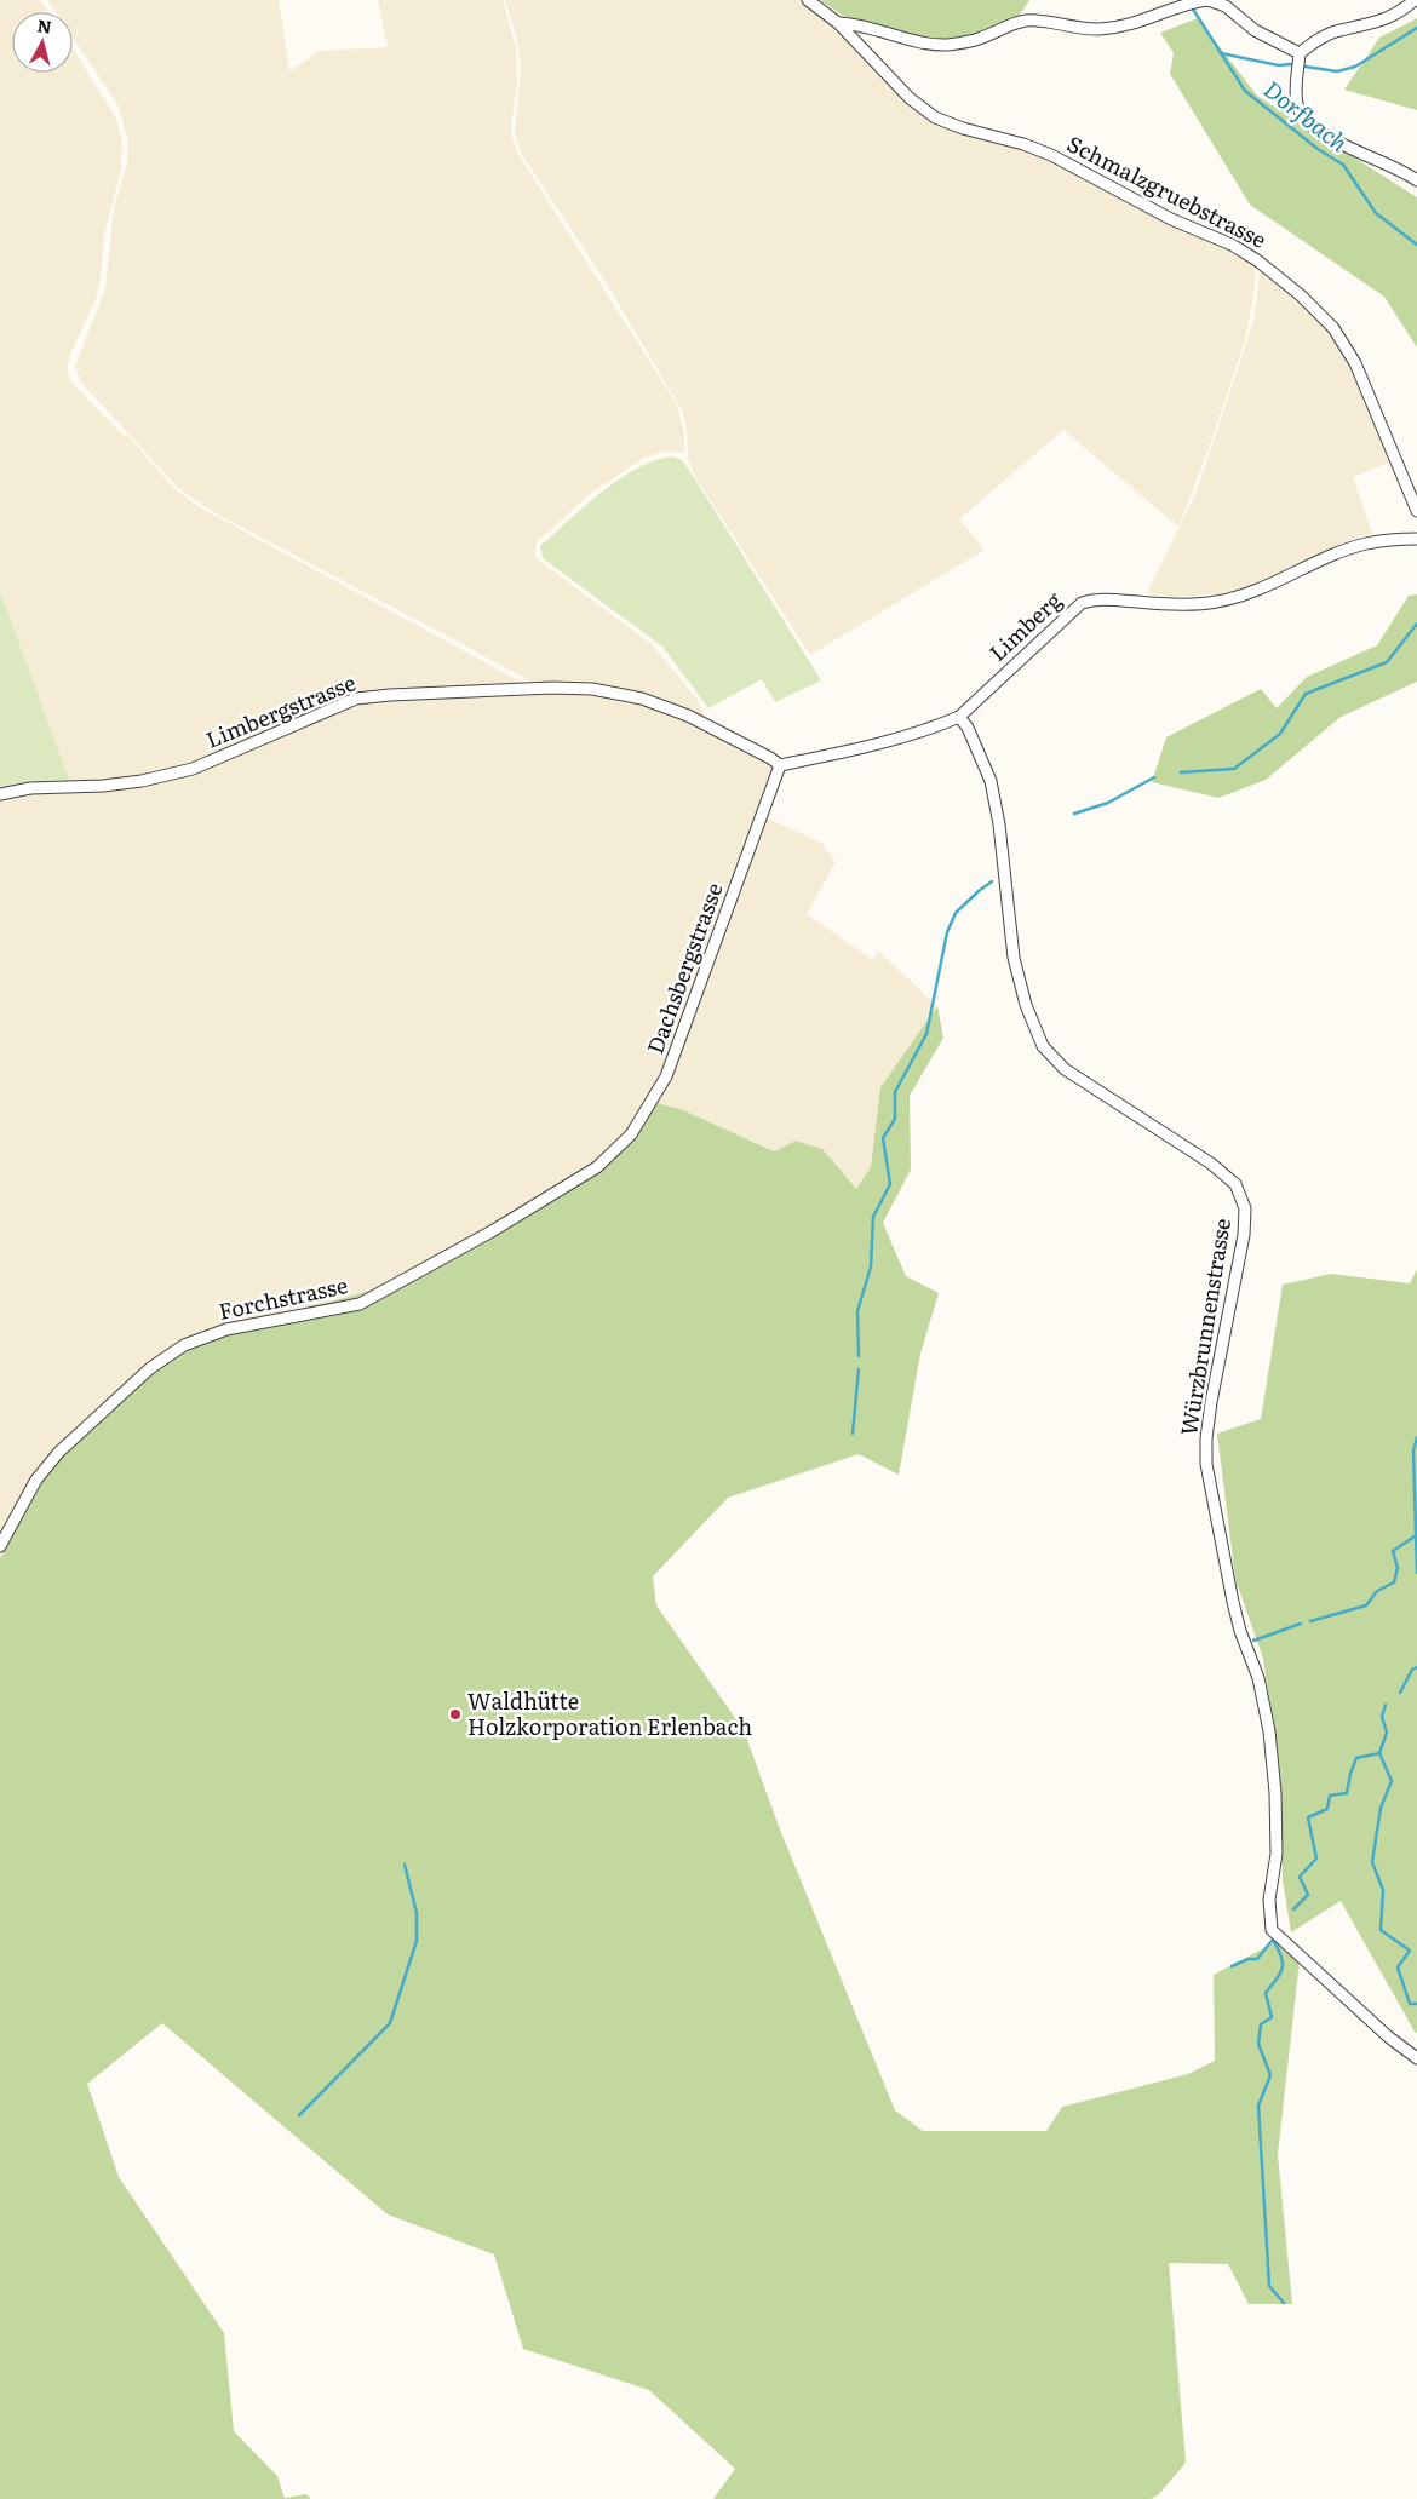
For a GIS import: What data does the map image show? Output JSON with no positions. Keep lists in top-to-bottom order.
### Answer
{
  "streets": {
    "street": [
      "Schmalzgruebstrasse",
      "Limberg",
      "Limbergstrasse",
      "Dachsbergstrasse",
      "Forchstrasse",
      "Würzbrunnenstrasse"
    ]
  },
  "crossings": [
    ["Limberg", "Limbergstrasse"],
    ["Limberg", "Dachsbergstrasse"],
    ["Limberg", "Würzbrunnenstrasse"],
    ["Limbergstrasse", "Dachsbergstrasse"],
    ["Dachsbergstrasse", "Forchstrasse"]
  ],
  "water": ["Dorfbach"],
  "places": ["Waldhütte Holzkorporation Erlenbach"],
  "north": "top"
}
